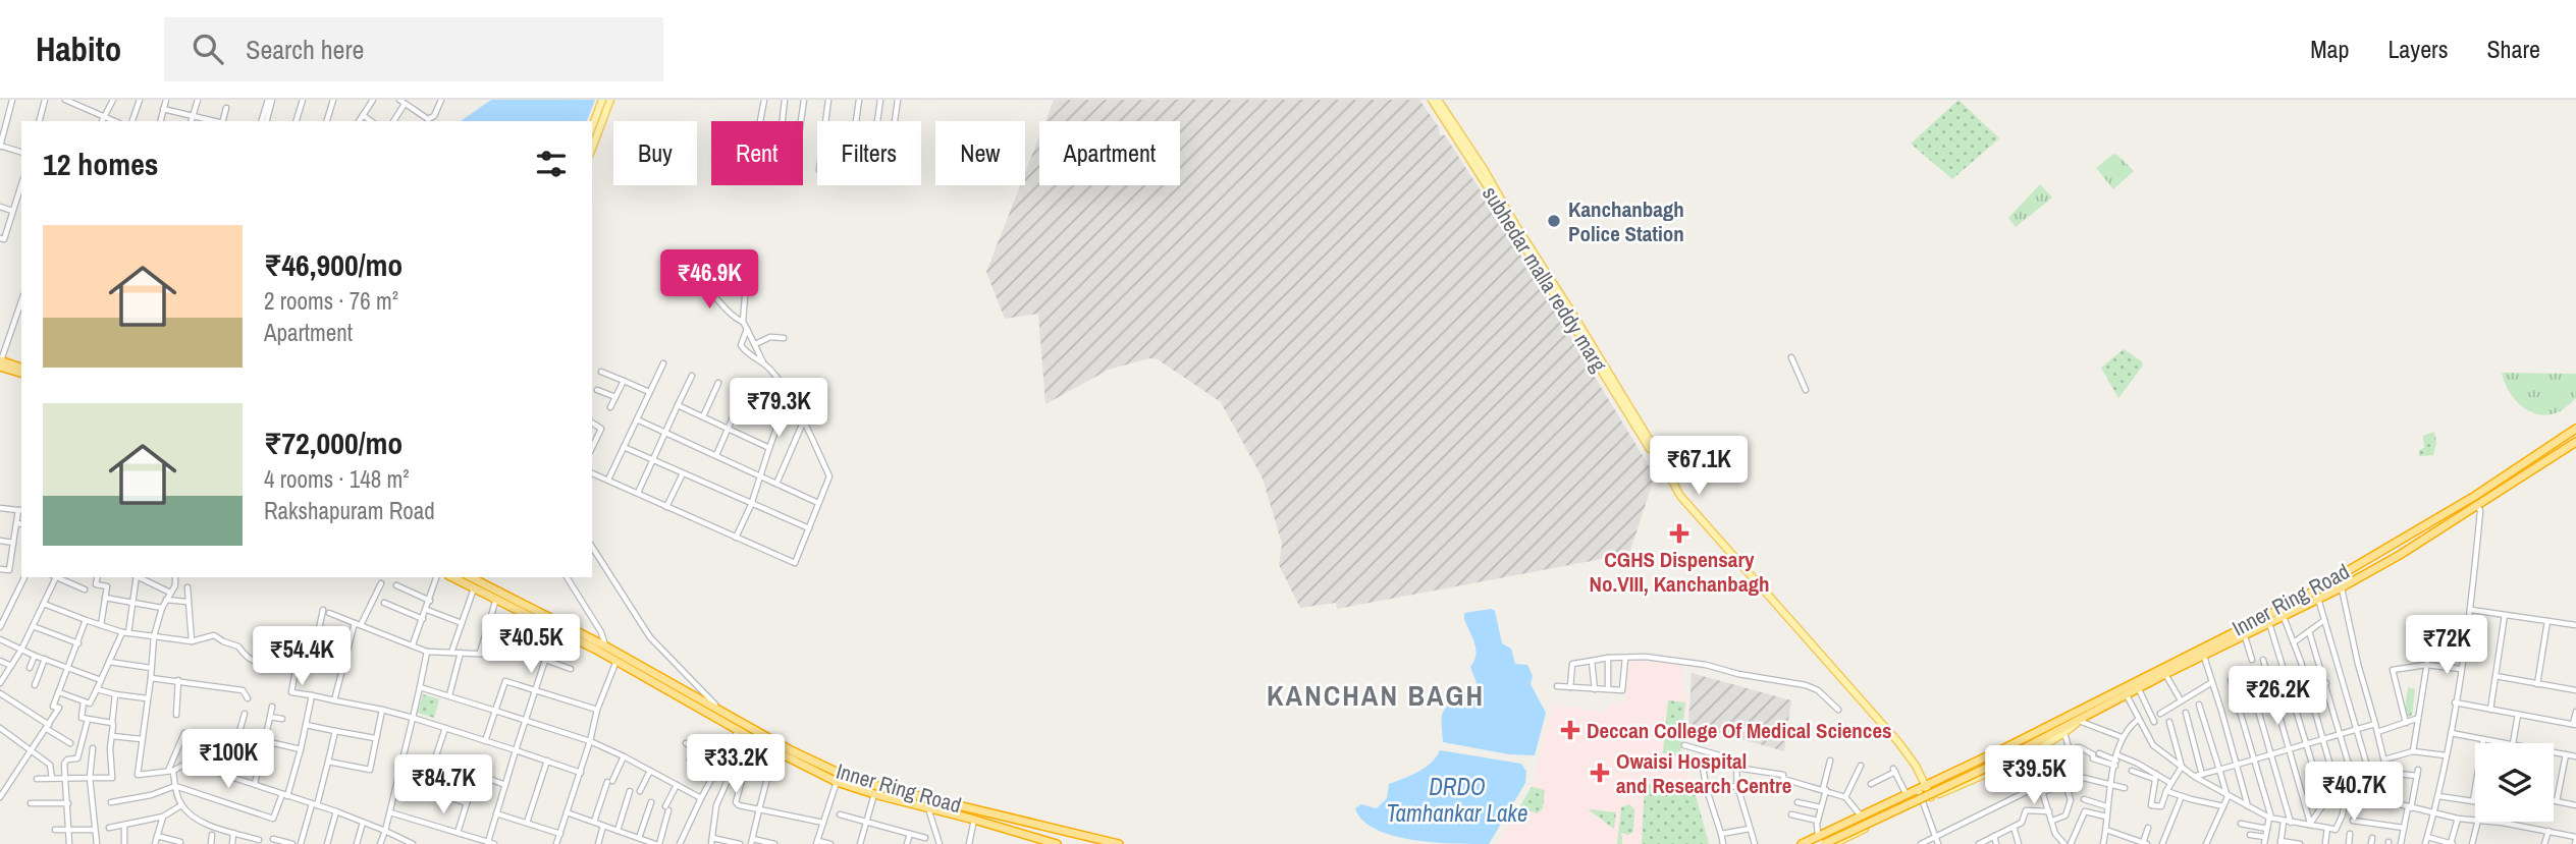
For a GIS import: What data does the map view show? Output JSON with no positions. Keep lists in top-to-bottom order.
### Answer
{
  "streets": {
    "highway": ["Inner Ring Road"],
    "main road": ["subhedar malla reddy marg"]
  },
  "crossings": [
    ["subhedar malla reddy marg", "Inner Ring Road"]
  ],
  "districts": ["KANCHAN BAGH"],
  "water": ["DRDO Tamhankar Lake"],
  "places": {
    "other": ["Kanchanbagh Police Station"],
    "health": ["CGHS Dispensary No.VIII, Kanchanbagh", "Deccan College Of Medical Sciences", "Owaisi Hospital and Research Centre"]
  },
  "page": {
    "header": "Habito",
    "search": "Search here",
    "nav": ["Map", "Layers", "Share"],
    "chip": [
      "Buy",
      "Rent",
      "Filters",
      "New",
      "Apartment"
    ],
    "heading": "12 homes",
    "list": [
      {
        "name": "₹46,900/mo",
        "note": "2 rooms · 76 m² · Apartment"
      },
      {
        "name": "₹72,000/mo",
        "note": "4 rooms · 148 m² · Rakshapuram Road"
      }
    ],
    "price": [
      "₹46.9K",
      "₹79.3K",
      "₹67.1K",
      "₹40.5K",
      "₹72K",
      "₹54.4K",
      "₹26.2K",
      "₹100K",
      "₹33.2K",
      "₹39.5K",
      "₹84.7K",
      "₹40.7K"
    ]
  }
}
